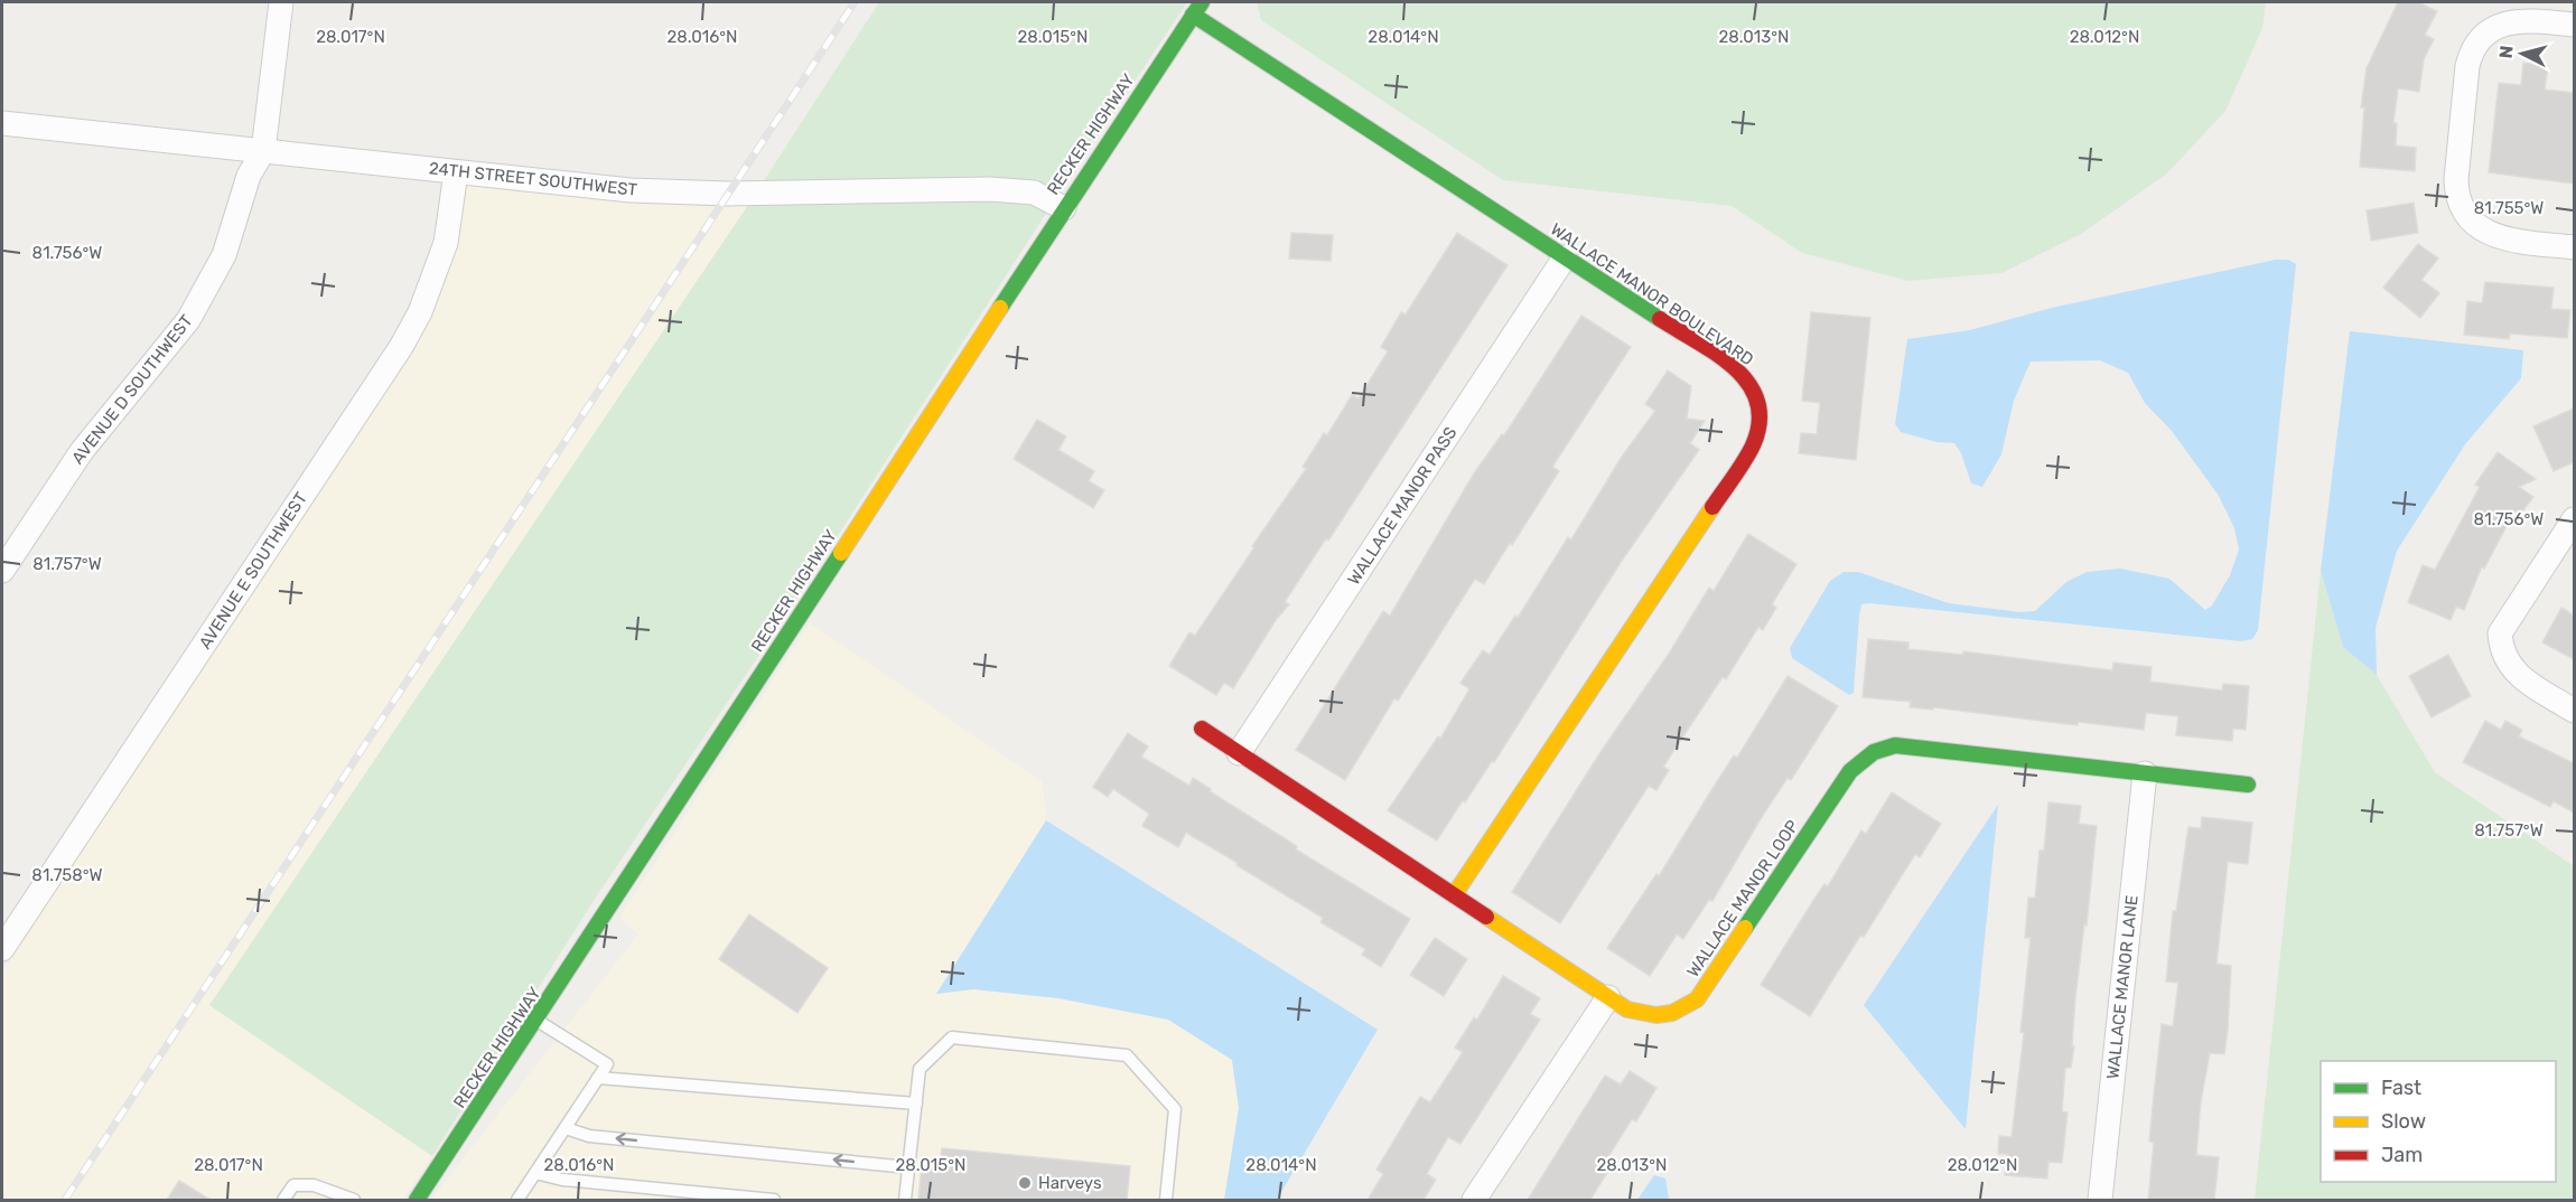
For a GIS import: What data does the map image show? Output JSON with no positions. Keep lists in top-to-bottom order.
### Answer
{
  "streets": {
    "street": [
      "RECKER HIGHWAY",
      "24TH STREET SOUTHWEST",
      "WALLACE MANOR BOULEVARD",
      "AVENUE D SOUTHWEST",
      "WALLACE MANOR PASS",
      "AVENUE E SOUTHWEST",
      "WALLACE MANOR LOOP",
      "WALLACE MANOR LANE"
    ]
  },
  "crossings": [
    ["RECKER HIGHWAY", "24TH STREET SOUTHWEST"],
    ["RECKER HIGHWAY", "WALLACE MANOR BOULEVARD"],
    ["24TH STREET SOUTHWEST", "AVENUE D SOUTHWEST"],
    ["24TH STREET SOUTHWEST", "AVENUE E SOUTHWEST"],
    ["WALLACE MANOR BOULEVARD", "WALLACE MANOR PASS"],
    ["WALLACE MANOR BOULEVARD", "WALLACE MANOR LOOP"],
    ["WALLACE MANOR PASS", "WALLACE MANOR LOOP"],
    ["WALLACE MANOR LOOP", "WALLACE MANOR LANE"]
  ],
  "places": ["Harveys"],
  "legend": ["Fast", "Slow", "Jam"],
  "north": "left",
  "coordinates": [
    "28.017°N",
    "28.016°N",
    "28.015°N",
    "28.014°N",
    "28.013°N",
    "28.012°N",
    "81.755°W",
    "81.756°W",
    "81.757°W",
    "81.758°W"
  ]
}
